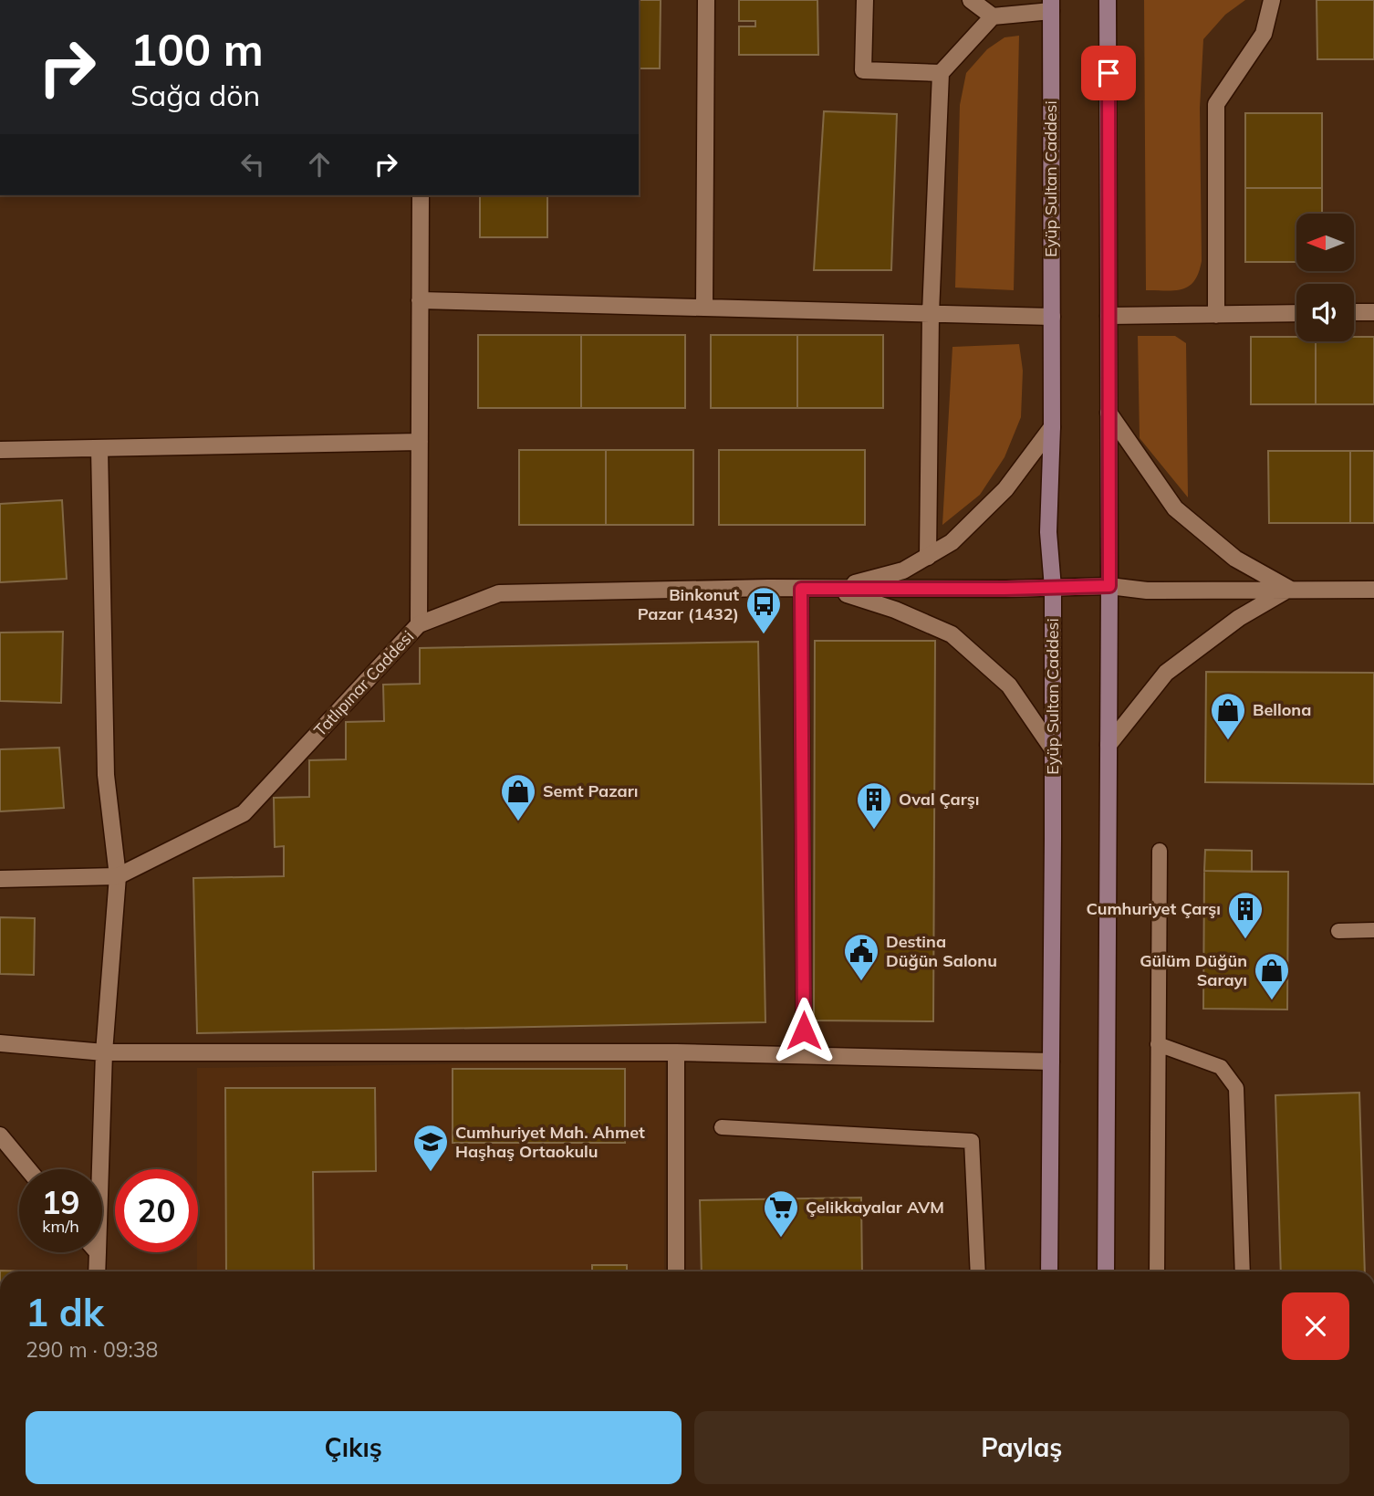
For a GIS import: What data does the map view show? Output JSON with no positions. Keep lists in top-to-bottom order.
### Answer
{
  "streets": {
    "main road": ["Eyüp Sultan Caddesi"],
    "street": ["Tatlıpınar Caddesi"]
  },
  "places": {
    "bus stop": ["Binkonut Pazar (1432)"],
    "shop": ["Bellona", "Semt Pazarı", "Gülüm Düğün Sarayı"],
    "building": ["Oval Çarşı", "Cumhuriyet Çarşı"],
    "public building": ["Destina Düğün Salonu"],
    "school or university": ["Cumhuriyet Mah. Ahmet Haşhaş Ortaokulu"],
    "supermarket": ["Çelikkayalar AVM"]
  },
  "north": "left",
  "page": {
    "turn": ["100 m", "Sağa dön"],
    "speed": "19 km/h",
    "limit": "20",
    "heading": ["1 dk", "290 m · 09:38"],
    "buttons": ["Çıkış", "Paylaş"]
  }
}
